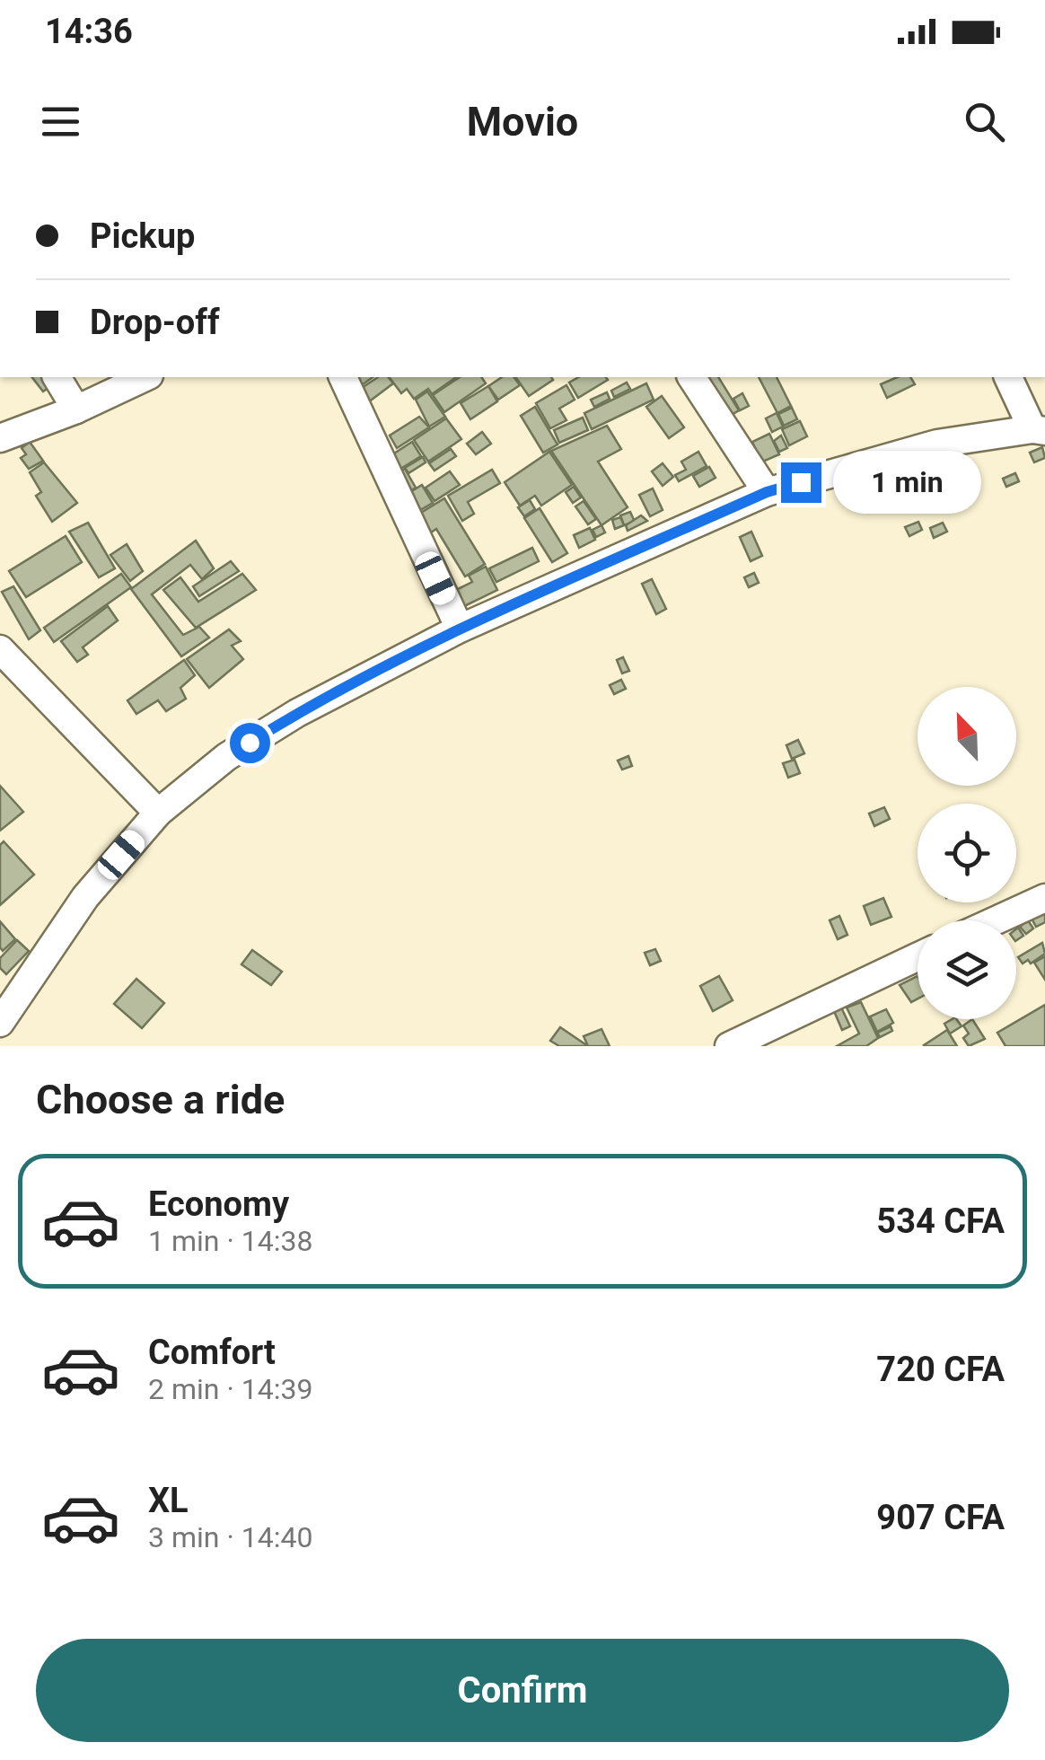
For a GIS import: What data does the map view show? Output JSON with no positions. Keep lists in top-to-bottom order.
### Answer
{
  "north": "top left",
  "page": {
    "status": "14:36",
    "header": "Movio",
    "banner": ["Pickup", "Drop-off"],
    "bubble": "1 min",
    "heading": "Choose a ride",
    "list": [
      {
        "name": "Economy",
        "note": "1 min · 14:38",
        "value": "534 CFA"
      },
      {
        "name": "Comfort",
        "note": "2 min · 14:39",
        "value": "720 CFA"
      },
      {
        "name": "XL",
        "note": "3 min · 14:40",
        "value": "907 CFA"
      }
    ],
    "buttons": "Confirm"
  }
}
